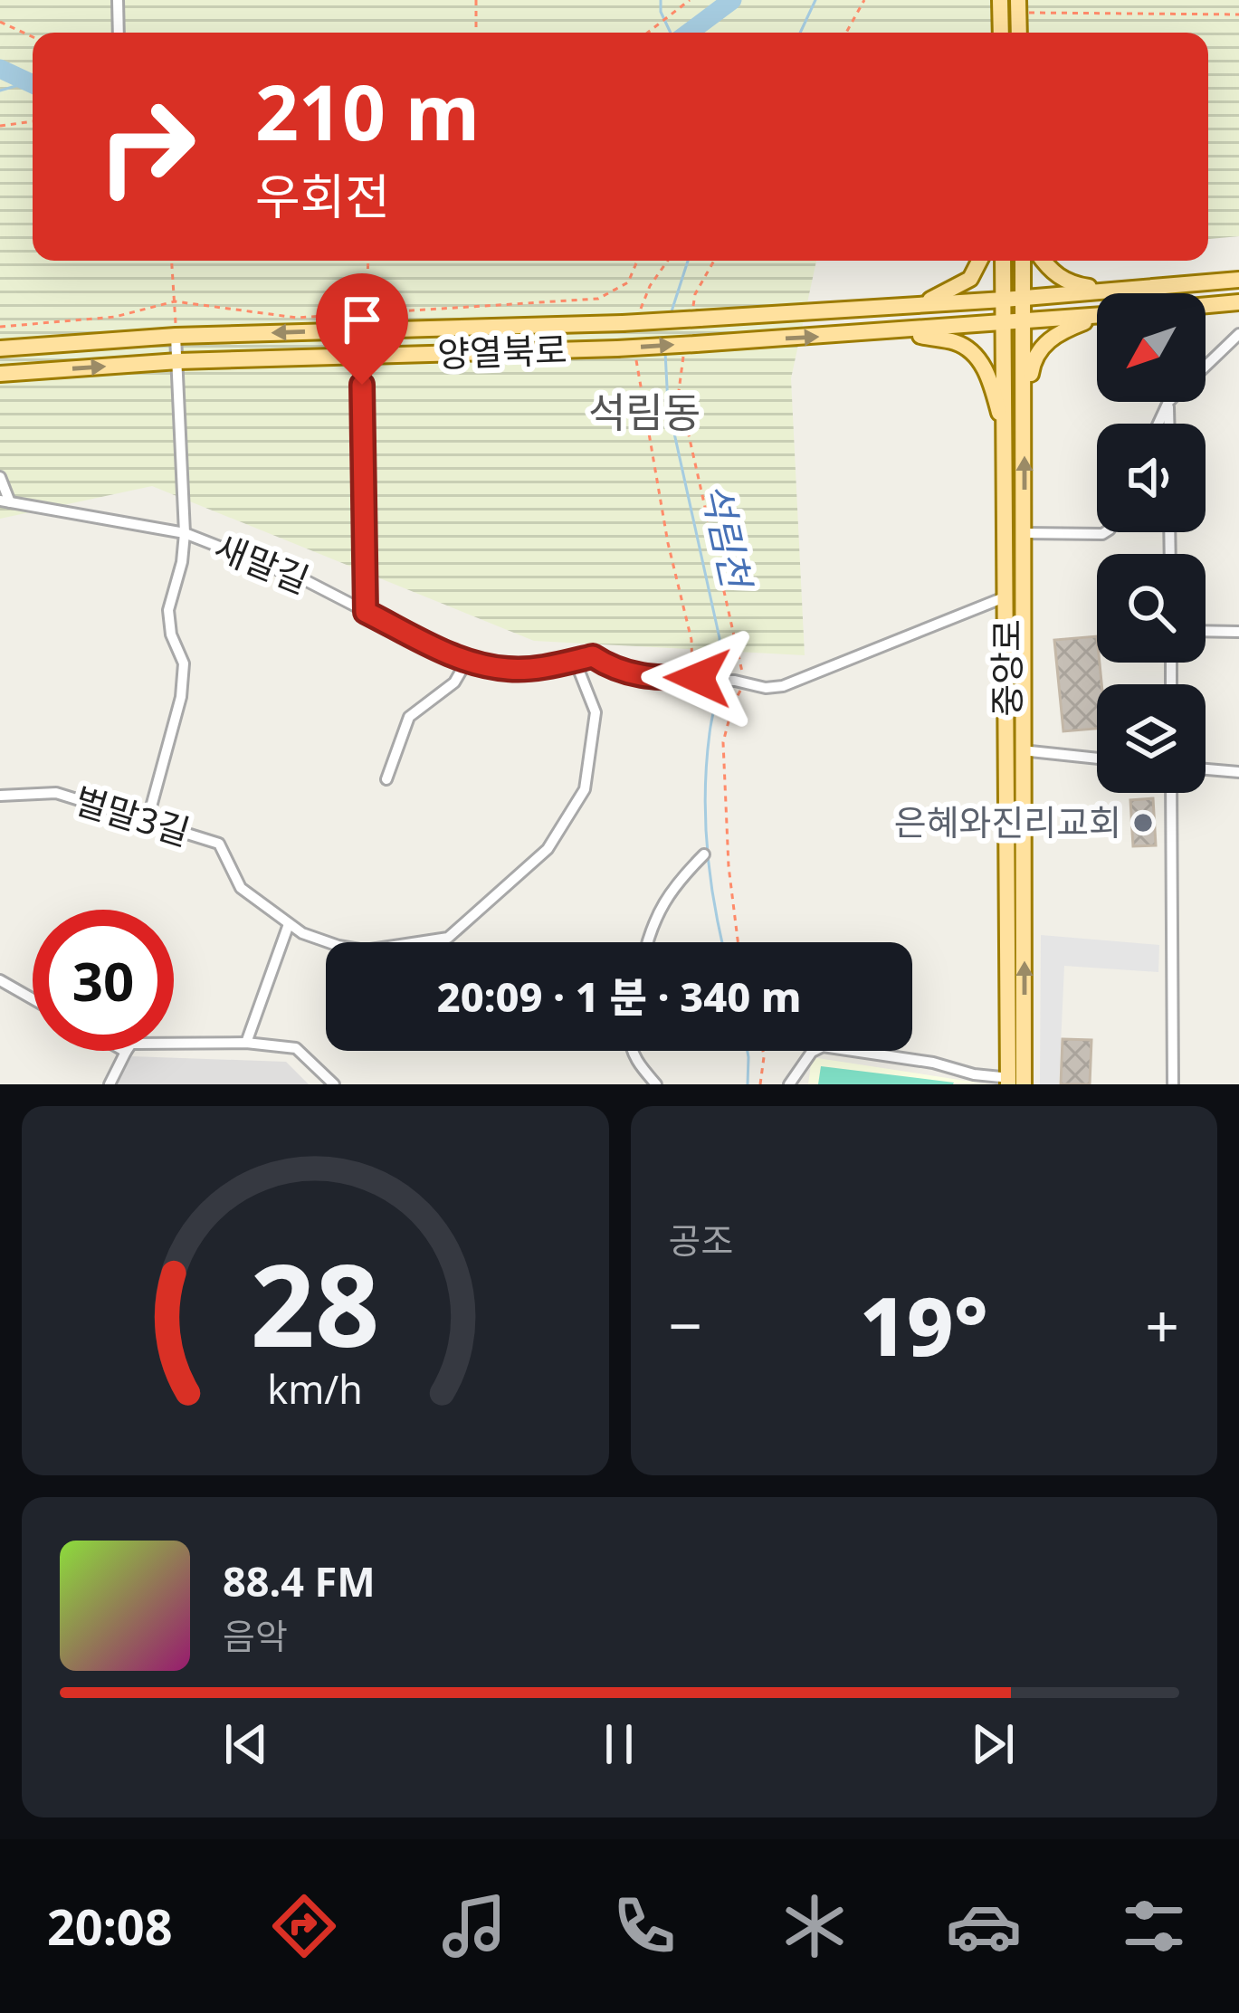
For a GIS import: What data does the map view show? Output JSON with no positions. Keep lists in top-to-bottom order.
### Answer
{
  "streets": {
    "main road": ["양열북로", "중앙로"],
    "street": ["새말길", "벌말3길"]
  },
  "crossings": [
    ["양열북로", "중앙로"],
    ["새말길", "벌말3길"]
  ],
  "districts": ["석림동"],
  "water": ["석림천"],
  "places": ["은혜와진리교회"],
  "north": "bottom left",
  "page": {
    "turn": ["210 m", "우회전"],
    "limit": "30",
    "trip": "20:09 · 1 분 · 340 m",
    "tile": "공조",
    "heat": ["−", "19°", "+"],
    "song": ["88.4 FM", "음악"],
    "tabs": "20:08",
    "gauge": ["28", "km/h"]
  }
}
